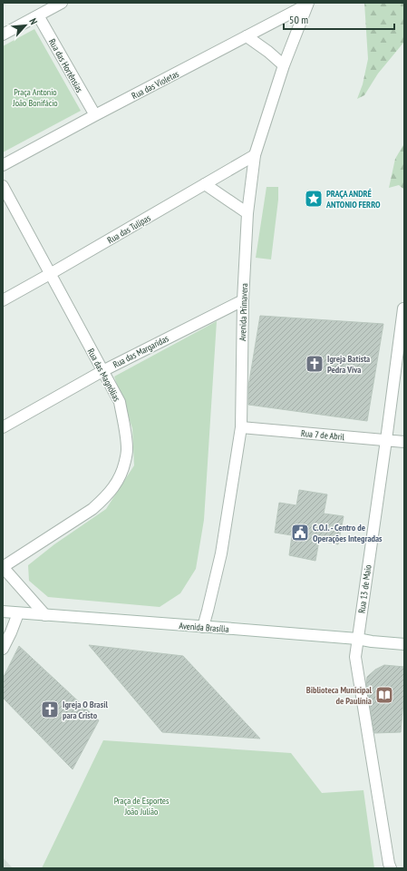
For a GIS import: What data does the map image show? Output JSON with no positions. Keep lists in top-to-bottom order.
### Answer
{
  "streets": {
    "street": [
      "Rua das Hortênsias",
      "Rua das Violetas",
      "Rua das Tulipas",
      "Avenida Primavera",
      "Rua das Margaridas",
      "Rua das Magnólias",
      "Rua 7 de Abril",
      "Rua 13 de Maio",
      "Avenida Brasília"
    ]
  },
  "crossings": [
    ["Rua das Hortênsias", "Rua das Violetas"],
    ["Rua das Violetas", "Avenida Primavera"],
    ["Rua das Tulipas", "Avenida Primavera"],
    ["Rua das Tulipas", "Rua das Magnólias"],
    ["Avenida Primavera", "Rua das Margaridas"],
    ["Avenida Primavera", "Rua 7 de Abril"],
    ["Avenida Primavera", "Avenida Brasília"],
    ["Rua das Margaridas", "Rua das Magnólias"],
    ["Rua 7 de Abril", "Rua 13 de Maio"],
    ["Rua 13 de Maio", "Avenida Brasília"]
  ],
  "parks": ["Praça Antonio João Bonifácio", "Praça de Esportes João Julião"],
  "places": {
    "place": ["PRAÇA ANDRÉ ANTONIO FERRO"],
    "church": ["Igreja Batista Pedra Viva", "Igreja O Brasil para Cristo"],
    "public building": ["C.O.I. - Centro de Operações Integradas"],
    "library": ["Biblioteca Municipal de Paulínia"]
  },
  "scale_bar": "50 m",
  "north": "top right"
}
